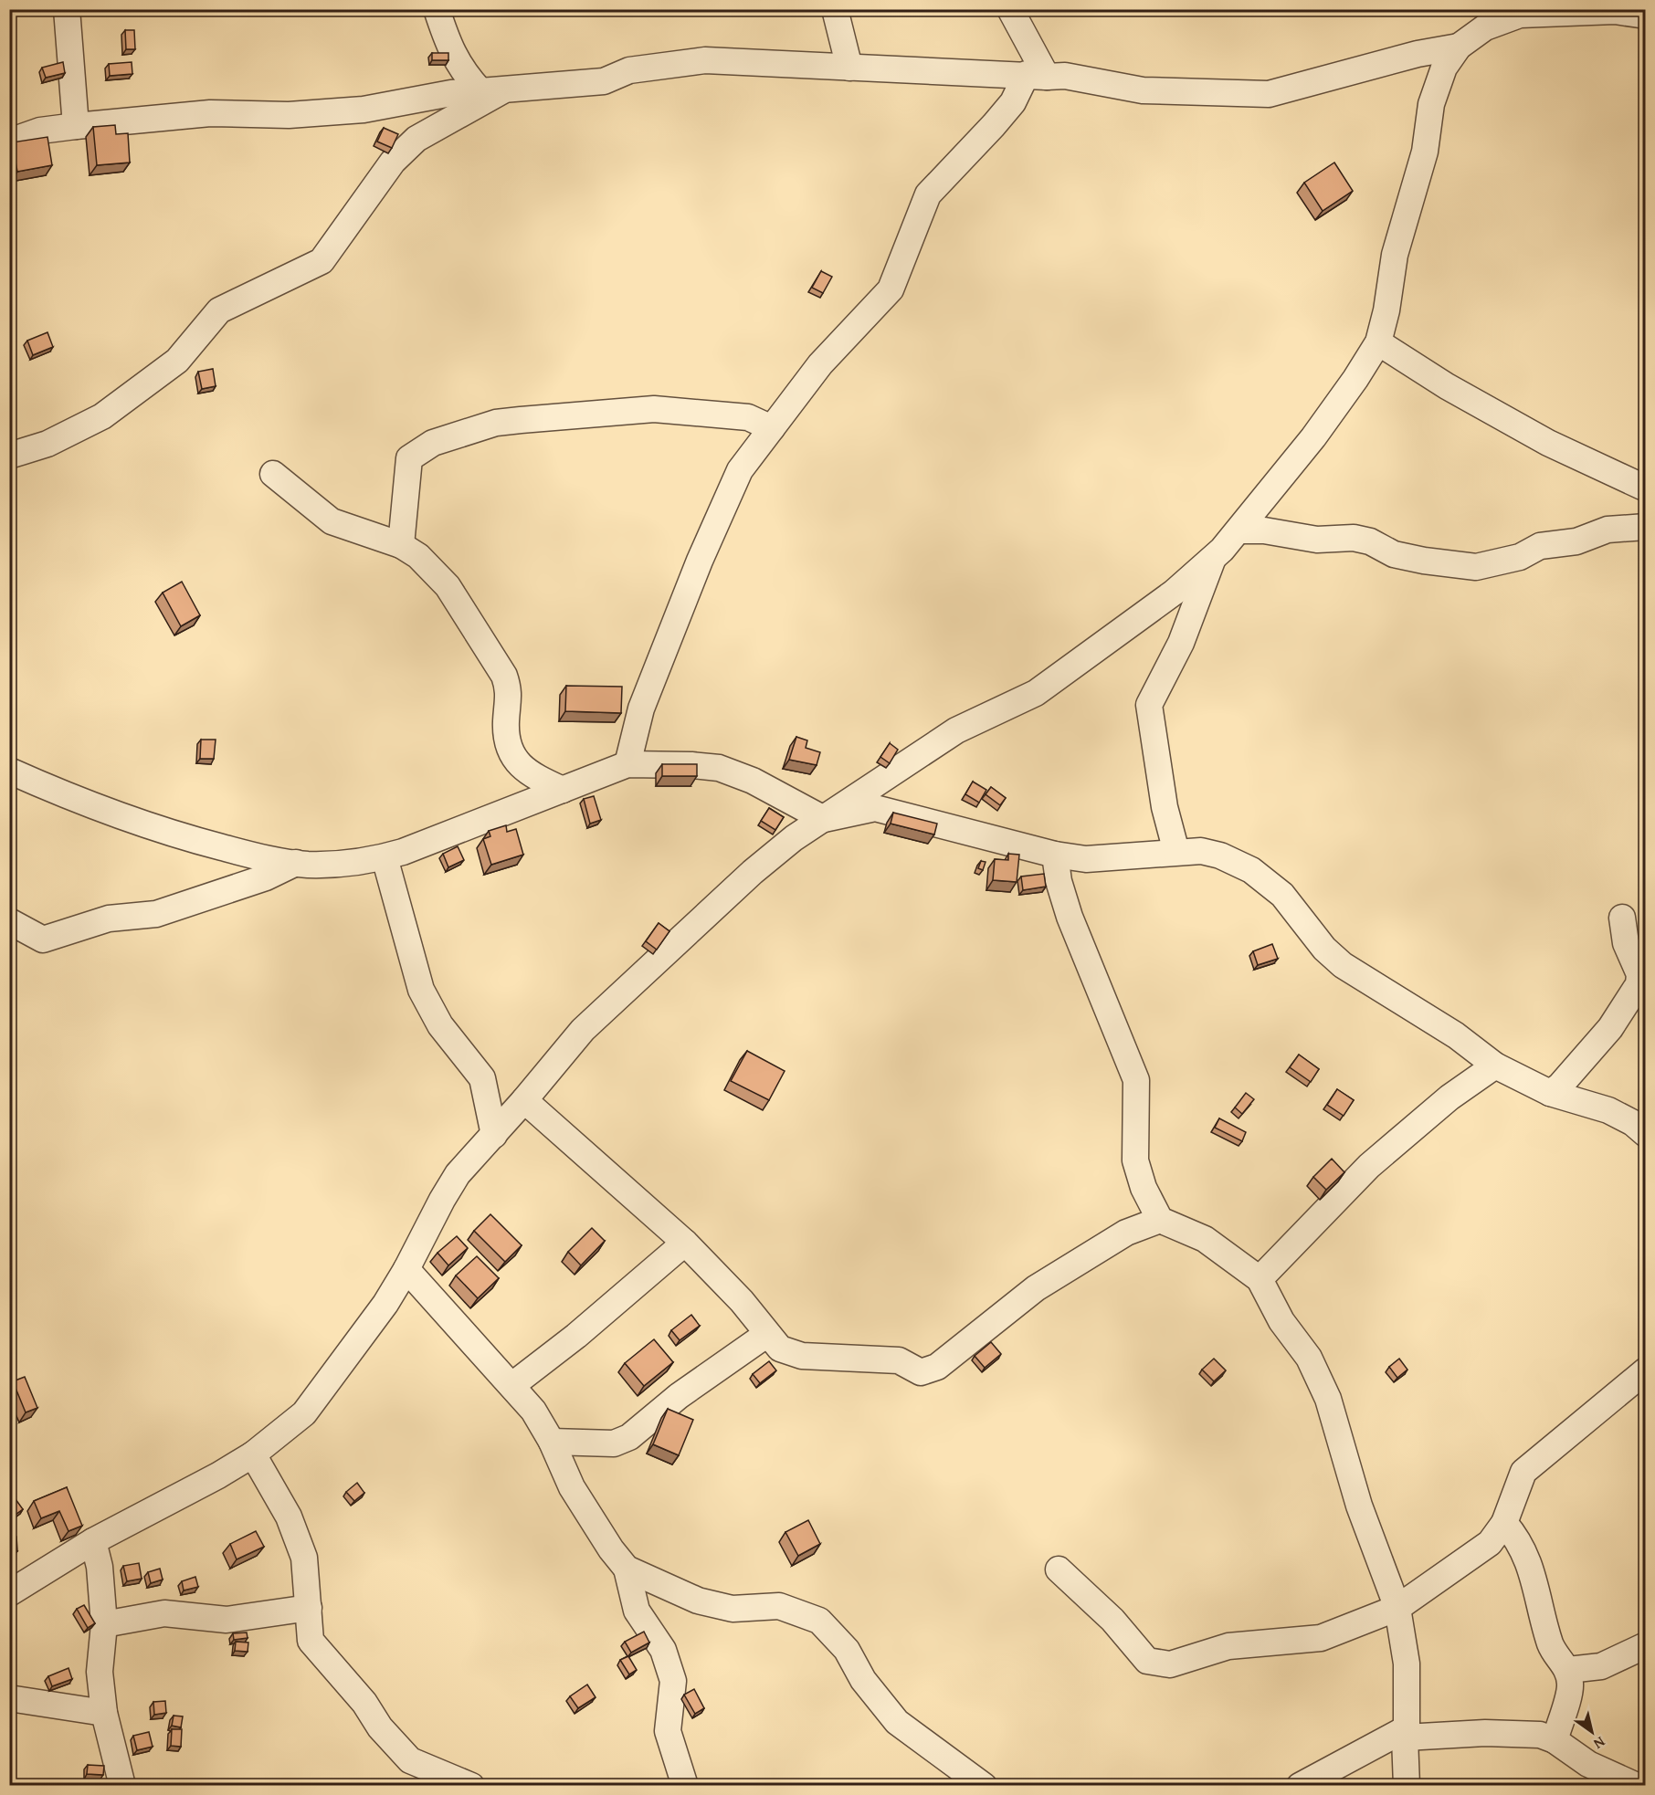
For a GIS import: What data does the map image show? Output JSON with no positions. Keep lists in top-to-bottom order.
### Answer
{
  "north": "bottom right"
}
